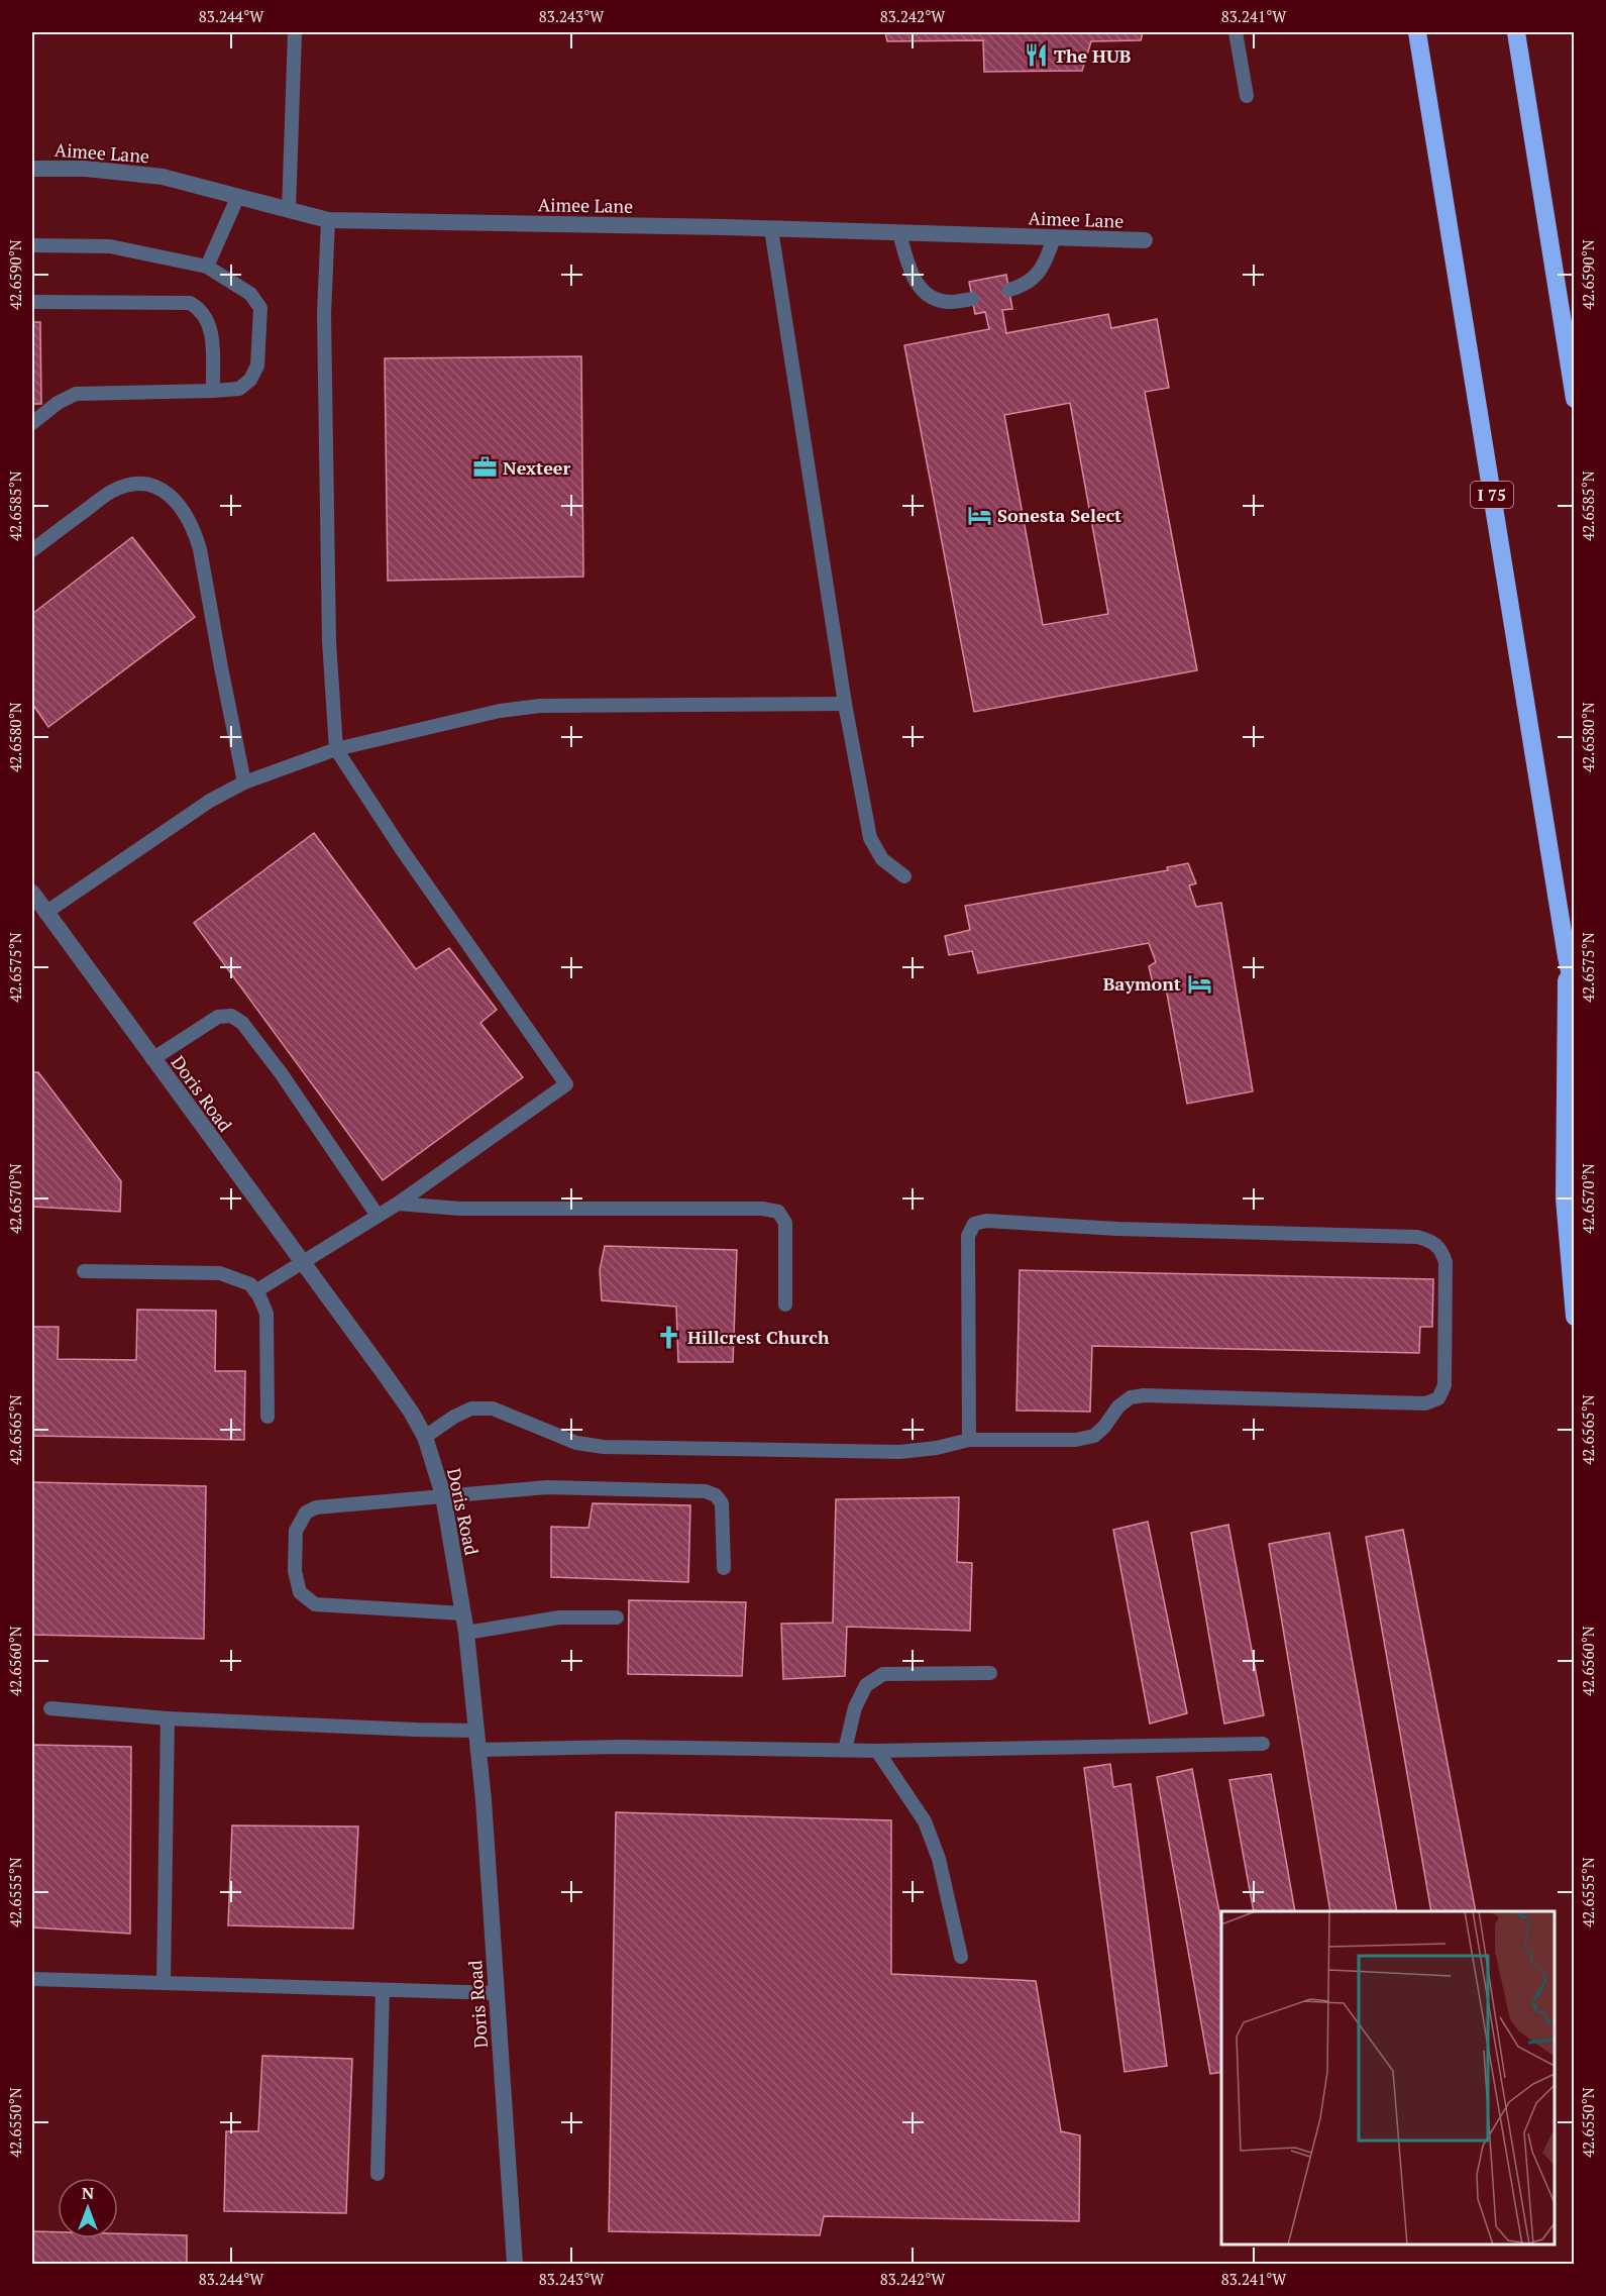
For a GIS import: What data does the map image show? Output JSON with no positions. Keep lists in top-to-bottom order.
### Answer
{
  "streets": {
    "highway": ["I 75"],
    "street": ["Aimee Lane", "Doris Road"]
  },
  "places": {
    "restaurant": ["The HUB"],
    "office": ["Nexteer"],
    "hotel": ["Sonesta Select", "Baymont"],
    "church": ["Hillcrest Church"]
  },
  "north": "top",
  "coordinates": [
    "83.244°W",
    "83.243°W",
    "83.242°W",
    "83.241°W",
    "42.6590°N",
    "42.6585°N",
    "42.6580°N",
    "42.6575°N",
    "42.6570°N",
    "42.6565°N",
    "42.6560°N",
    "42.6555°N",
    "42.6550°N"
  ]
}
